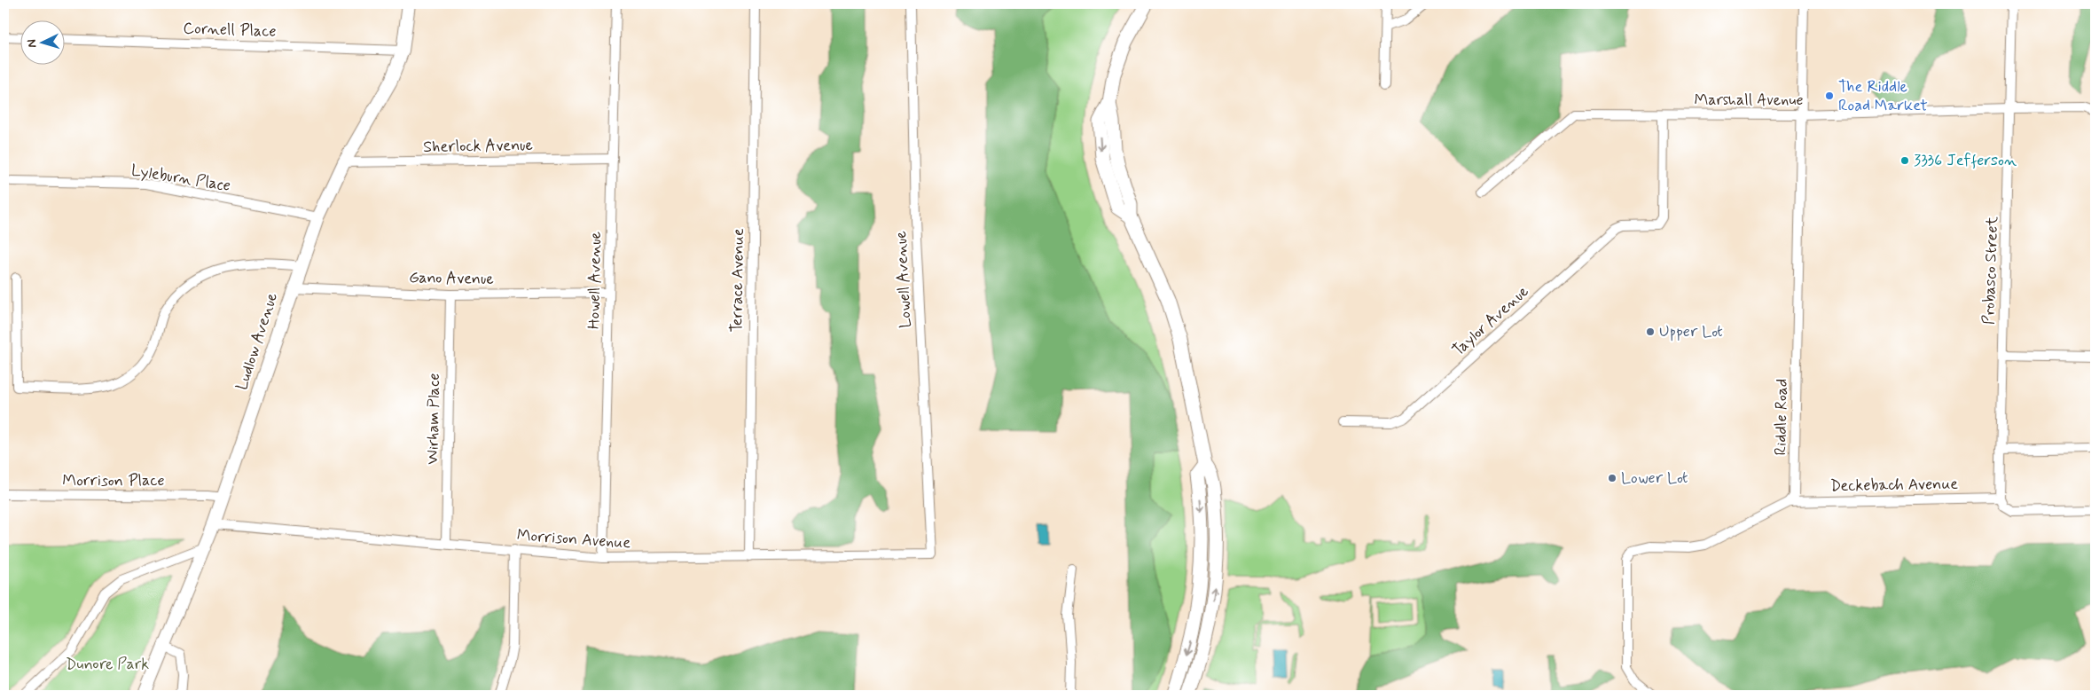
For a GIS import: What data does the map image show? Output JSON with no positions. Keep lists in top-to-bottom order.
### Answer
{
  "streets": {
    "main road": ["Ludlow Avenue"],
    "street": [
      "Cornell Place",
      "Marshall Avenue",
      "Sherlock Avenue",
      "Lyleburn Place",
      "Probasco Street",
      "Gano Avenue",
      "Lowell Avenue",
      "Howell Avenue",
      "Terrace Avenue",
      "Taylor Avenue",
      "Riddle Road",
      "Wirham Place",
      "Morrison Place",
      "Deckebach Avenue",
      "Morrison Avenue"
    ]
  },
  "crossings": [
    ["Cornell Place", "Ludlow Avenue"],
    ["Marshall Avenue", "Probasco Street"],
    ["Marshall Avenue", "Taylor Avenue"],
    ["Marshall Avenue", "Riddle Road"],
    ["Sherlock Avenue", "Howell Avenue"],
    ["Sherlock Avenue", "Ludlow Avenue"],
    ["Lyleburn Place", "Ludlow Avenue"],
    ["Probasco Street", "Deckebach Avenue"],
    ["Gano Avenue", "Howell Avenue"],
    ["Gano Avenue", "Ludlow Avenue"],
    ["Gano Avenue", "Wirham Place"],
    ["Lowell Avenue", "Morrison Avenue"],
    ["Howell Avenue", "Morrison Avenue"],
    ["Terrace Avenue", "Morrison Avenue"],
    ["Ludlow Avenue", "Morrison Place"],
    ["Ludlow Avenue", "Morrison Avenue"],
    ["Riddle Road", "Deckebach Avenue"],
    ["Wirham Place", "Morrison Avenue"]
  ],
  "parks": ["Dunore Park"],
  "places": [
    "The Riddle Road Market",
    "3336 Jefferson",
    "Upper Lot",
    "Lower Lot"
  ],
  "north": "left"
}
